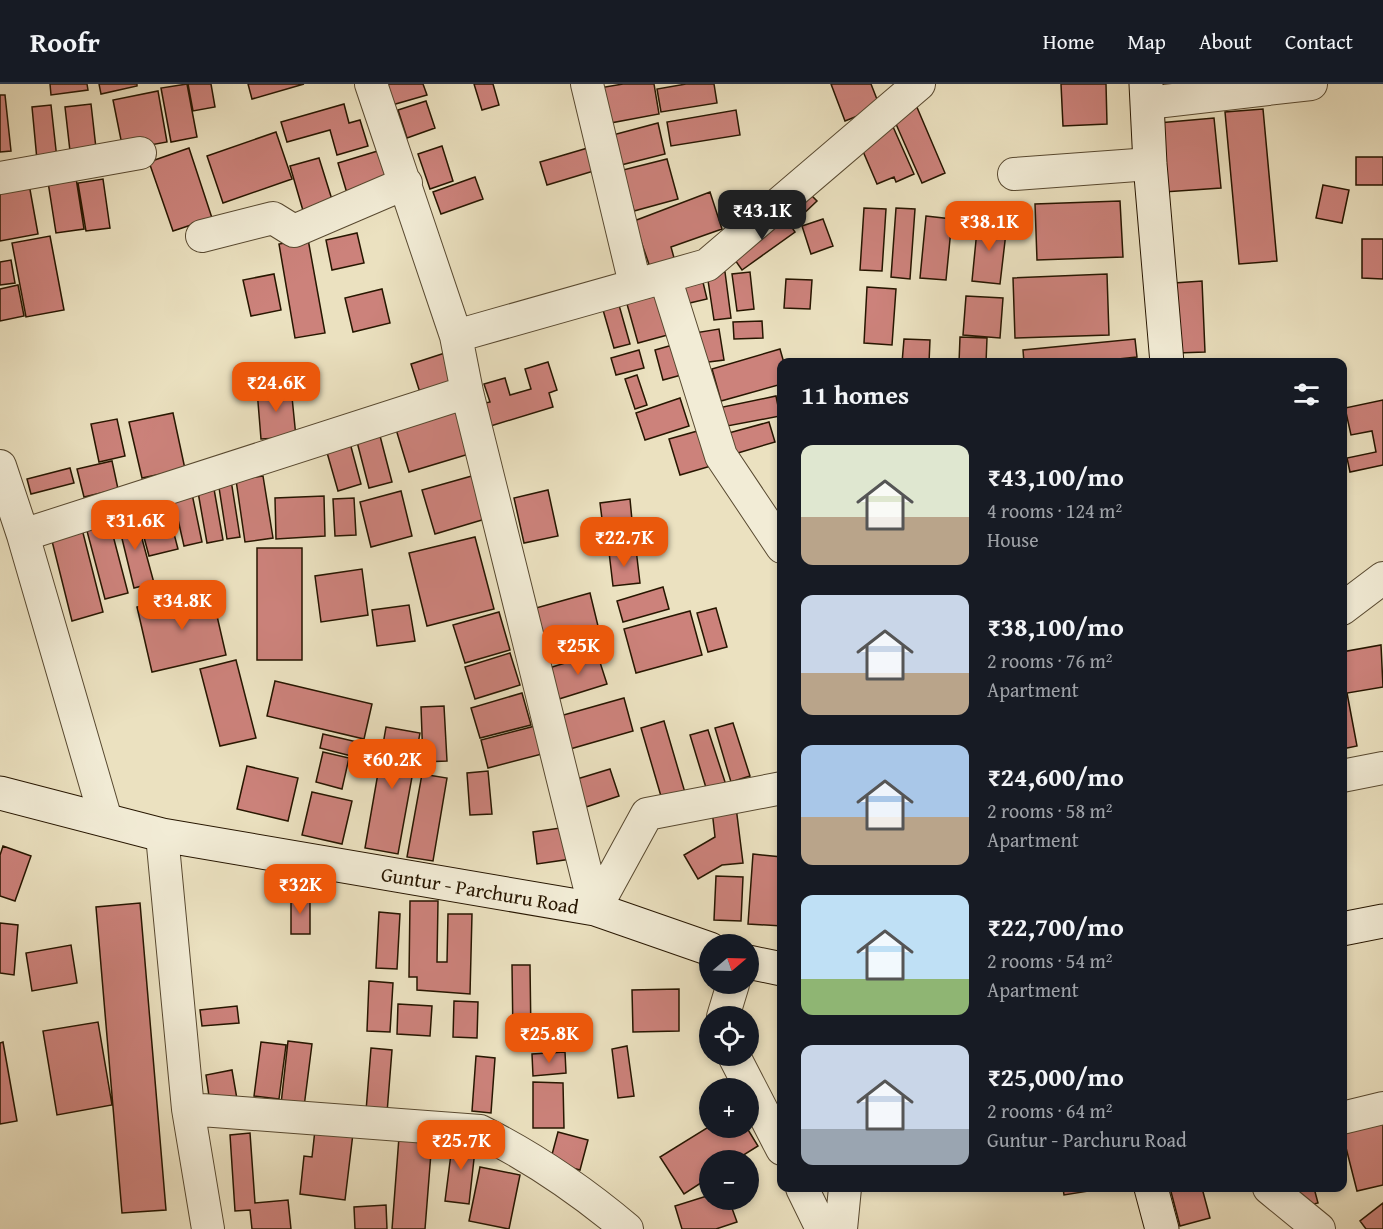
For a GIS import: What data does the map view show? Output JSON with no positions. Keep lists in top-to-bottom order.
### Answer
{
  "streets": {
    "street": ["Guntur - Parchuru Road"]
  },
  "north": "right",
  "page": {
    "header": "Roofr",
    "nav": [
      "Home",
      "Map",
      "About",
      "Contact"
    ],
    "price": [
      "₹43.1K",
      "₹38.1K",
      "₹24.6K",
      "₹31.6K",
      "₹22.7K",
      "₹34.8K",
      "₹25K",
      "₹60.2K",
      "₹32K",
      "₹25.8K",
      "₹25.7K"
    ],
    "heading": "11 homes",
    "list": [
      {
        "name": "₹43,100/mo",
        "note": "4 rooms · 124 m² · House"
      },
      {
        "name": "₹38,100/mo",
        "note": "2 rooms · 76 m² · Apartment"
      },
      {
        "name": "₹24,600/mo",
        "note": "2 rooms · 58 m² · Apartment"
      },
      {
        "name": "₹22,700/mo",
        "note": "2 rooms · 54 m² · Apartment"
      },
      {
        "name": "₹25,000/mo",
        "note": "2 rooms · 64 m² · Guntur - Parchuru Road"
      }
    ],
    "map_buttons": ["+", "−"]
  }
}
